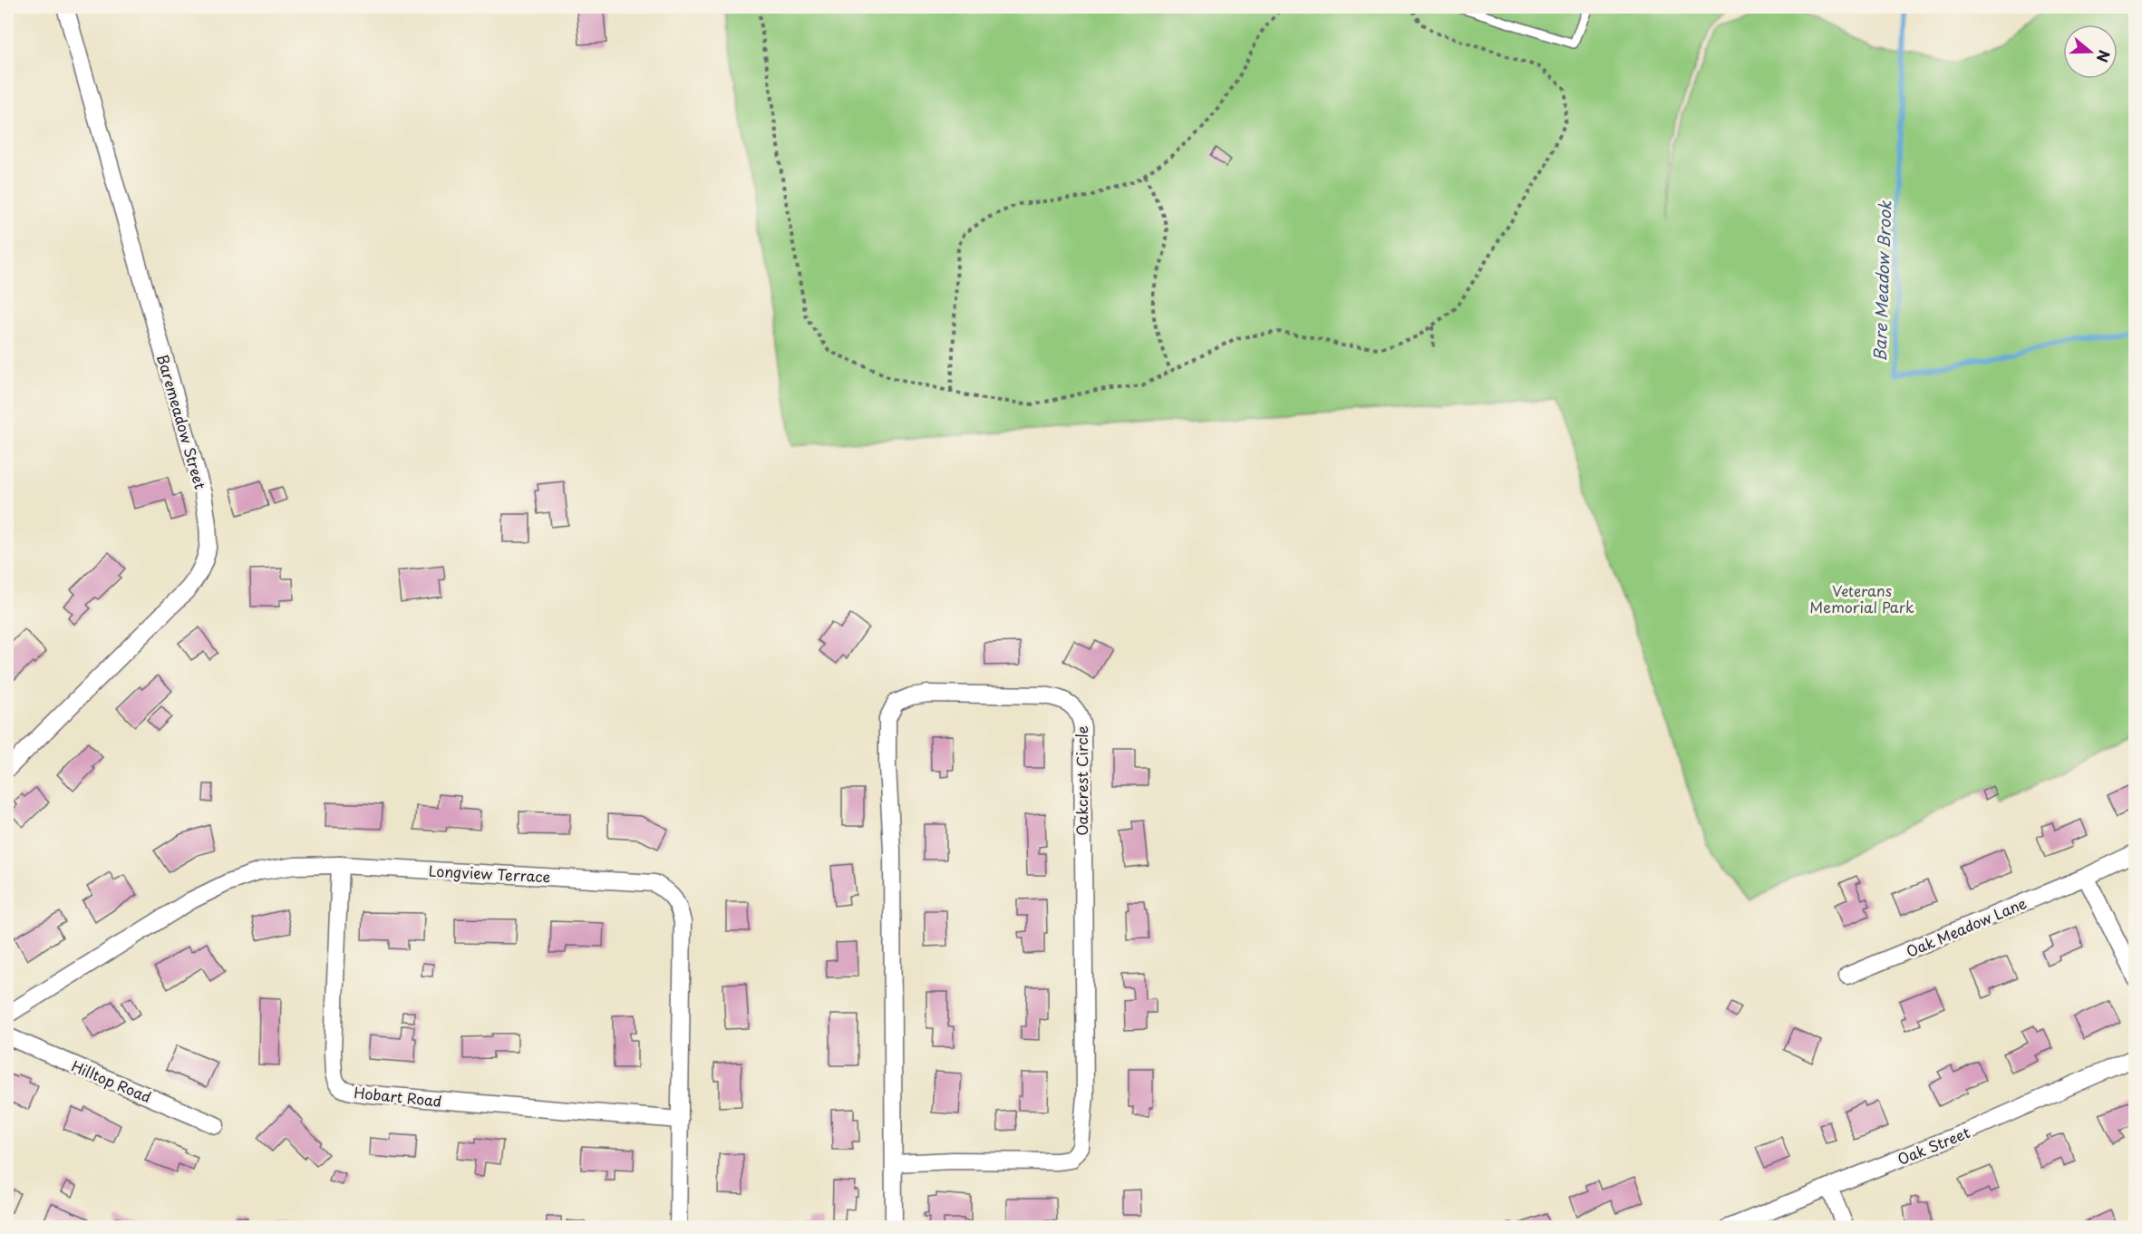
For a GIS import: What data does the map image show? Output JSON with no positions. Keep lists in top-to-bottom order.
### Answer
{
  "streets": {
    "street": [
      "Baremeadow Street",
      "Oakcrest Circle",
      "Longview Terrace",
      "Oak Meadow Lane",
      "Hilltop Road",
      "Hobart Road",
      "Oak Street"
    ]
  },
  "crossings": [
    ["Longview Terrace", "Hobart Road"]
  ],
  "water": ["Bare Meadow Brook"],
  "parks": ["Veterans Memorial Park"],
  "north": "right"
}
